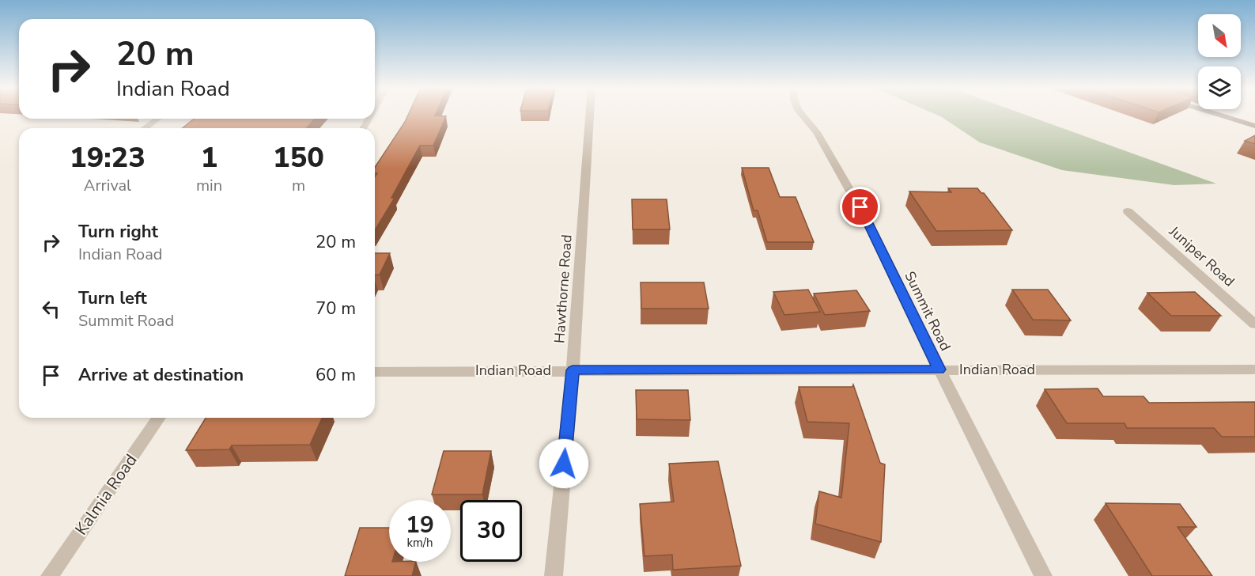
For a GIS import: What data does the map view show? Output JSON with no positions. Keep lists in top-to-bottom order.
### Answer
{
  "streets": {
    "street": [
      "Juniper Road",
      "Hawthorne Road",
      "Summit Road",
      "Indian Road",
      "Kalmia Road"
    ]
  },
  "crossings": [
    ["Hawthorne Road", "Indian Road"],
    ["Summit Road", "Indian Road"]
  ],
  "north": "bottom right",
  "page": {
    "turn": ["20 m", "Indian Road"],
    "eta": [
      "19:23",
      "Arrival",
      "1",
      "min",
      "150",
      "m"
    ],
    "list": [
      {
        "name": "Turn right",
        "note": "Indian Road",
        "value": "20 m"
      },
      {
        "name": "Turn left",
        "note": "Summit Road",
        "value": "70 m"
      },
      {
        "name": "Arrive at destination",
        "value": "60 m"
      }
    ],
    "speed": "19 km/h",
    "limit": "30"
  }
}
